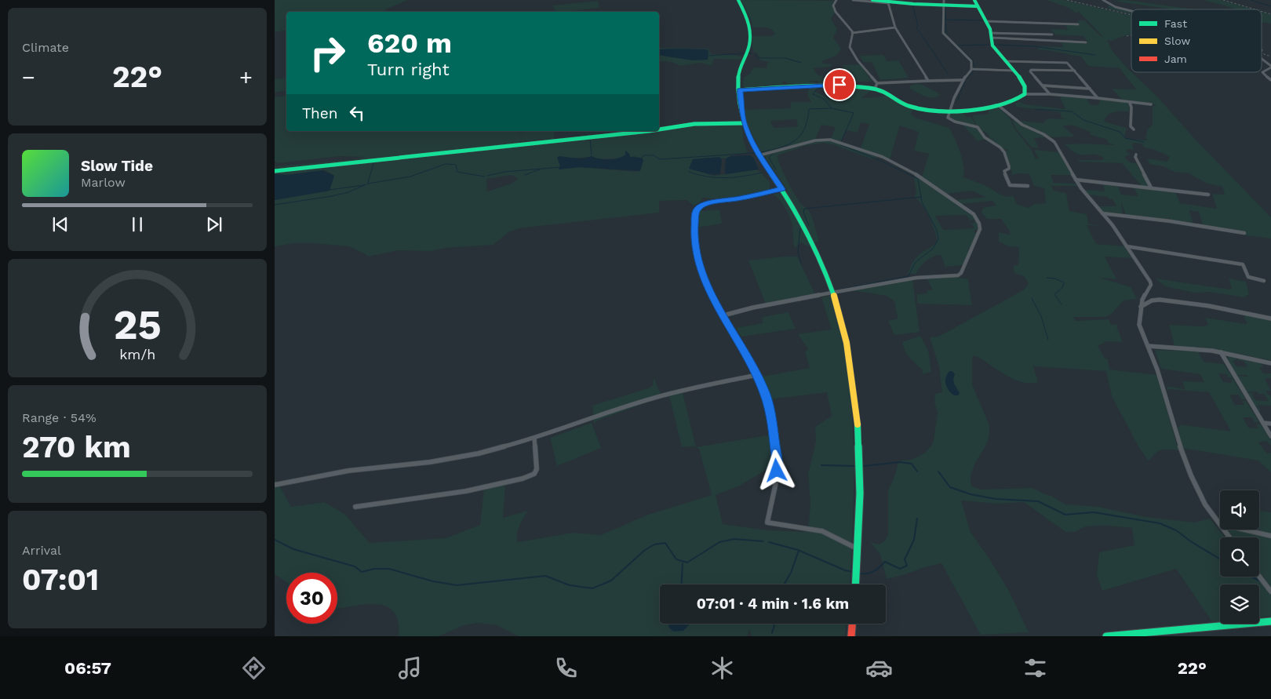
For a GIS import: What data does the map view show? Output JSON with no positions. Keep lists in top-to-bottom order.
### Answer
{
  "legend": ["Fast", "Slow", "Jam"],
  "page": {
    "tile": [
      "Climate",
      ["Range · 54%", "270 km"],
      ["Arrival", "07:01"]
    ],
    "turn": ["620 m", "Turn right"],
    "heat": ["−", "22°", "+"],
    "then": "Then",
    "song": ["Slow Tide", "Marlow"],
    "limit": "30",
    "trip": "07:01 · 4 min · 1.6 km",
    "tabs": ["06:57", "22°"],
    "gauge": ["25", "km/h"]
  }
}
